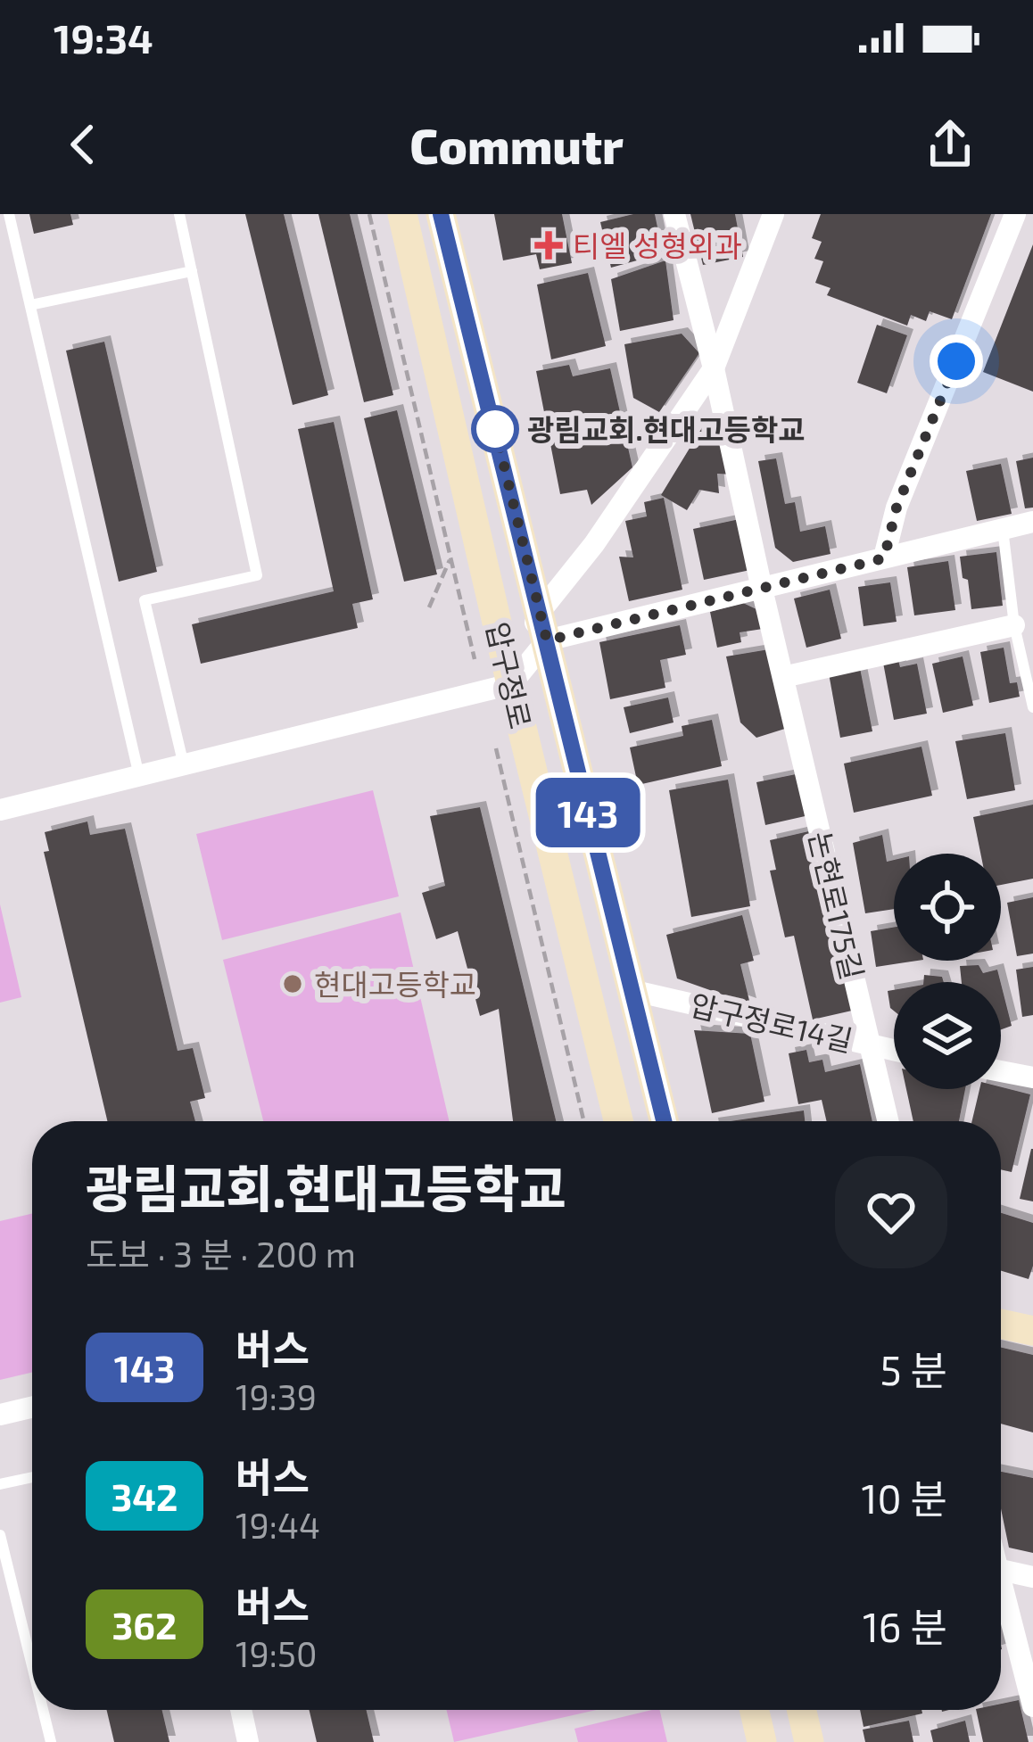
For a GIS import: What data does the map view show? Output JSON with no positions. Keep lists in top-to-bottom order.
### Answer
{
  "streets": {
    "main road": ["압구정로"],
    "street": ["논현로175길", "압구정로14길"]
  },
  "crossings": [
    ["압구정로", "압구정로14길"],
    ["논현로175길", "압구정로14길"]
  ],
  "places": {
    "health": ["티엘 성형외과"],
    "other": ["광림교회.현대고등학교", "현대고등학교"]
  },
  "lines": ["bus line 143"],
  "page": {
    "status": "19:34",
    "header": "Commutr",
    "on_map": "143",
    "heading": ["광림교회.현대고등학교", "도보 · 3 분 · 200 m"],
    "list": [
      {
        "mark": "143",
        "name": "버스",
        "note": "19:39",
        "value": "5 분"
      },
      {
        "mark": "342",
        "name": "버스",
        "note": "19:44",
        "value": "10 분"
      },
      {
        "mark": "362",
        "name": "버스",
        "note": "19:50",
        "value": "16 분"
      }
    ]
  }
}
